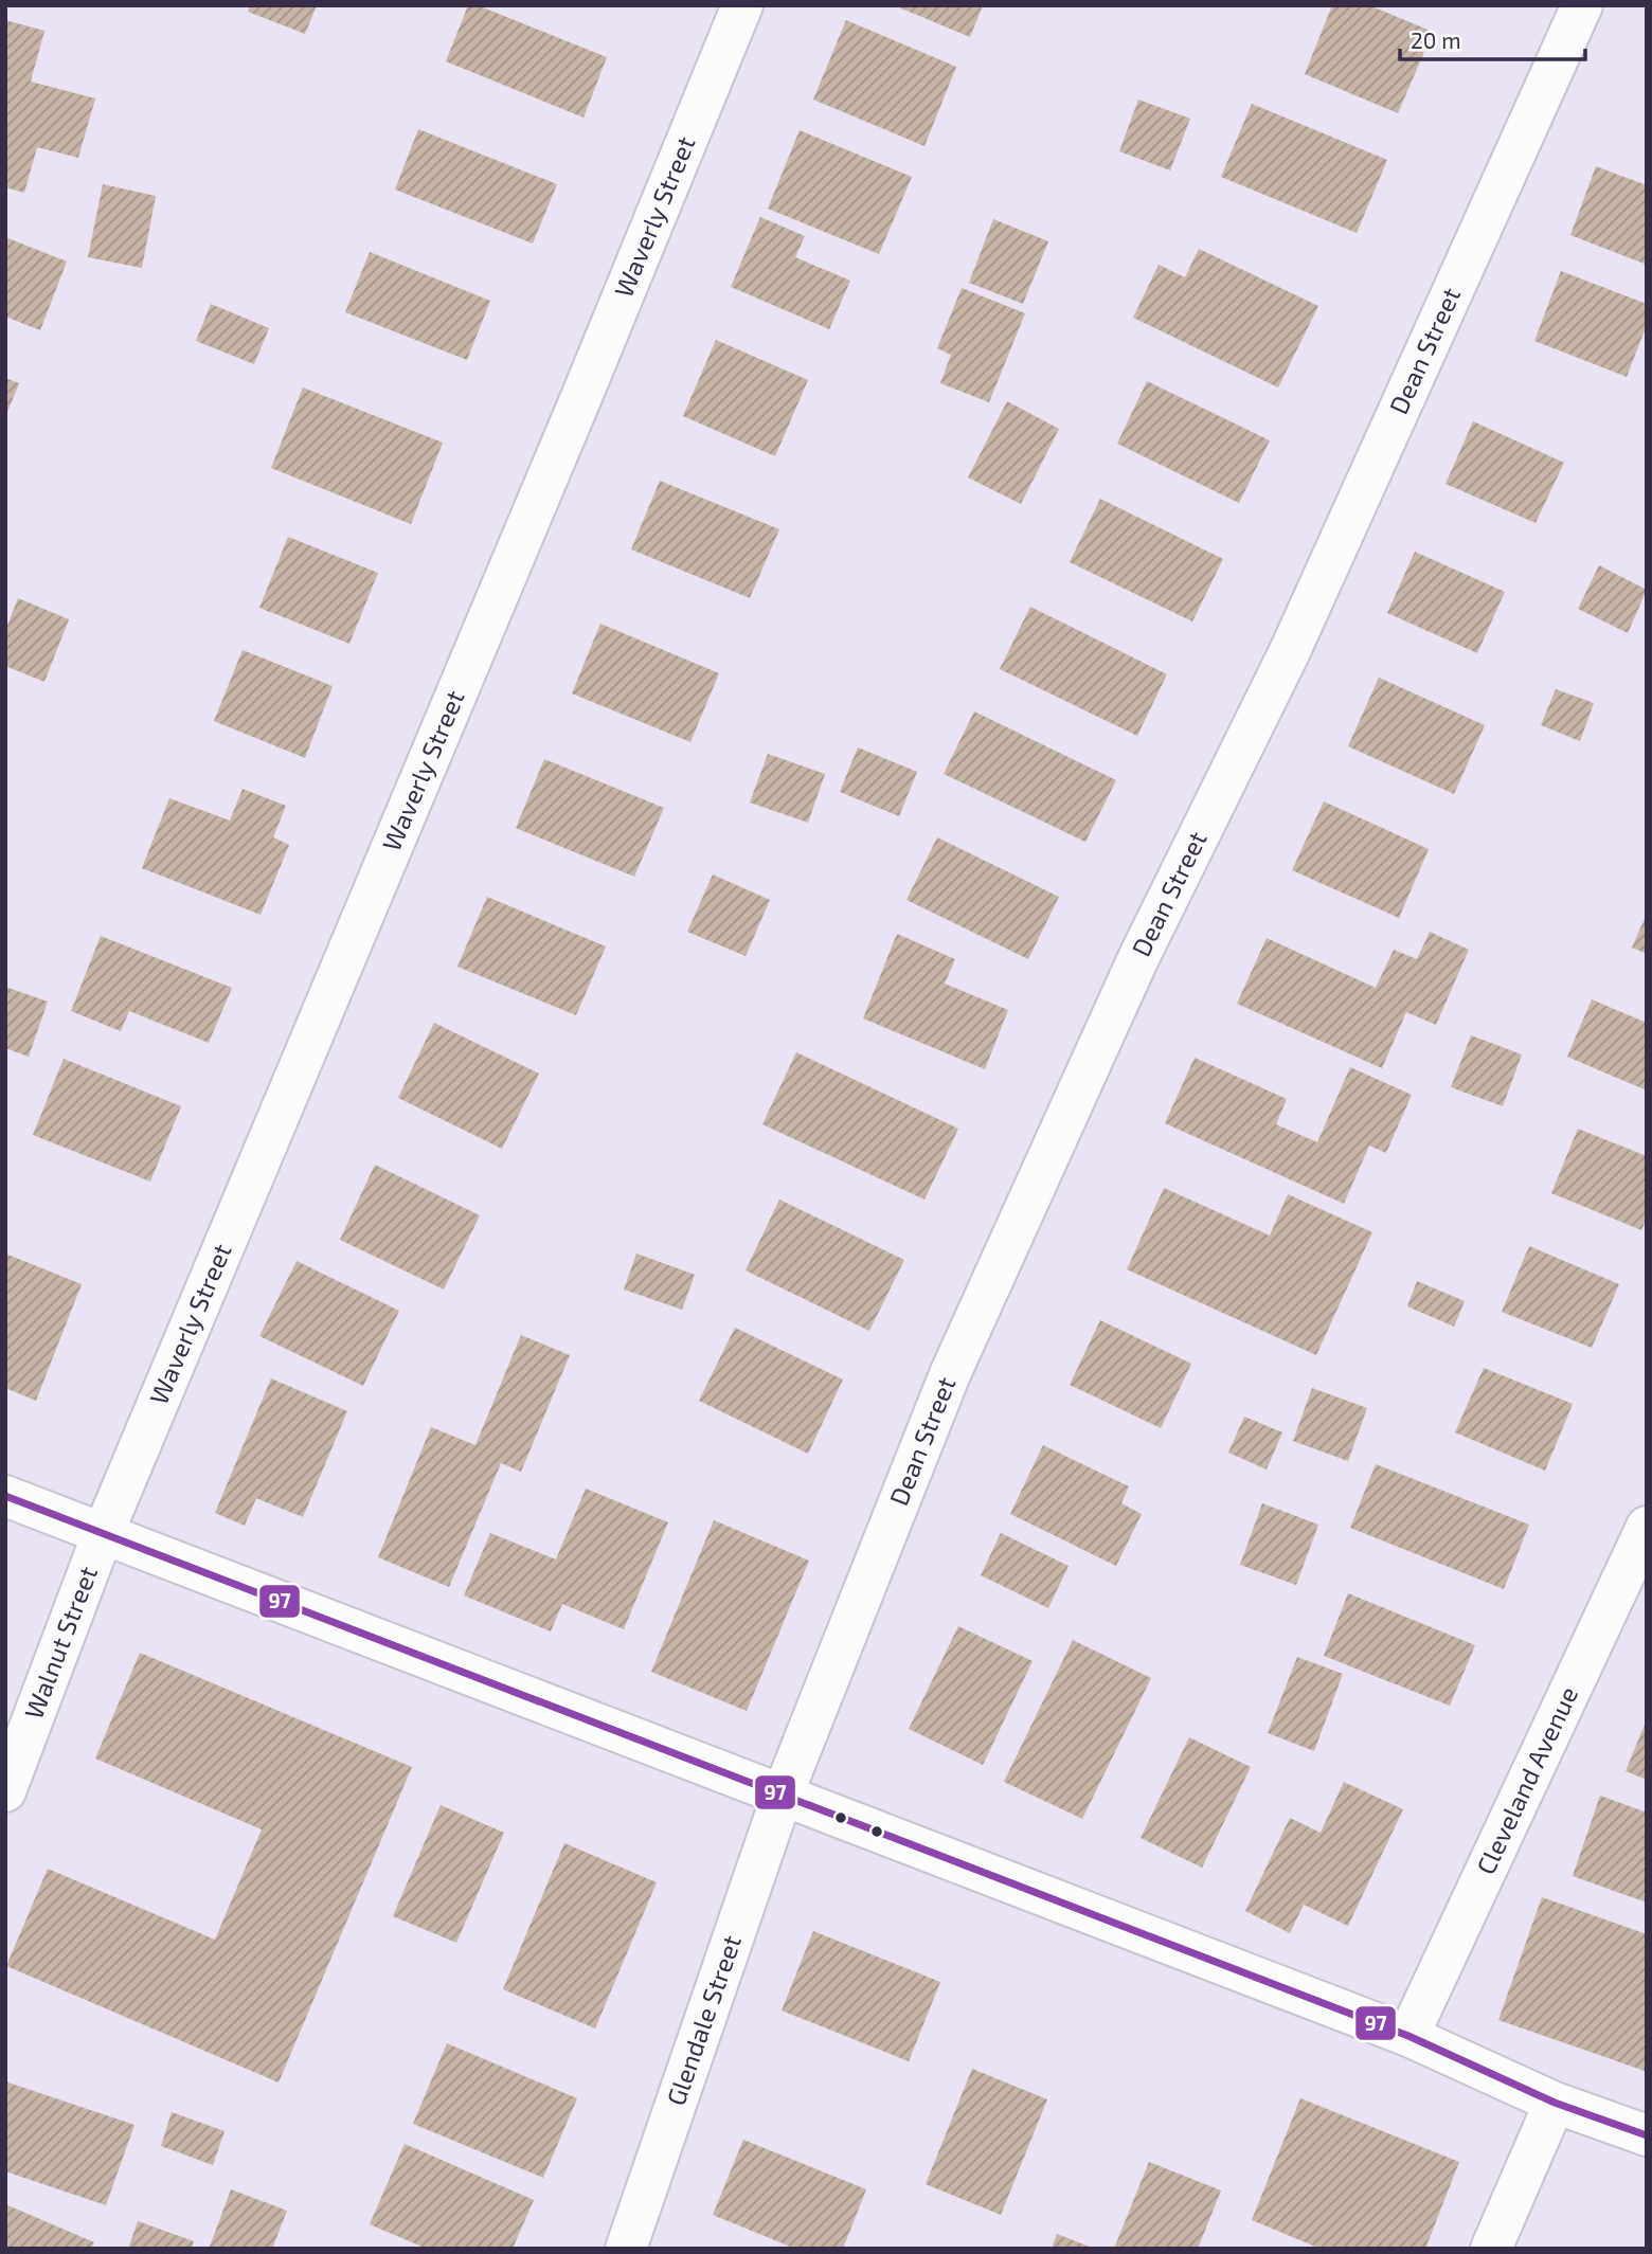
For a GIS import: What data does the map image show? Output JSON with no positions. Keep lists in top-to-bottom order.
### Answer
{
  "streets": {
    "street": [
      "Waverly Street",
      "Dean Street",
      "Walnut Street",
      "Cleveland Avenue",
      "Glendale Street"
    ]
  },
  "crossings": [
    ["Waverly Street", "Walnut Street"],
    ["Dean Street", "Glendale Street"]
  ],
  "lines": ["transit line 97"],
  "scale_bar": "20 m"
}
